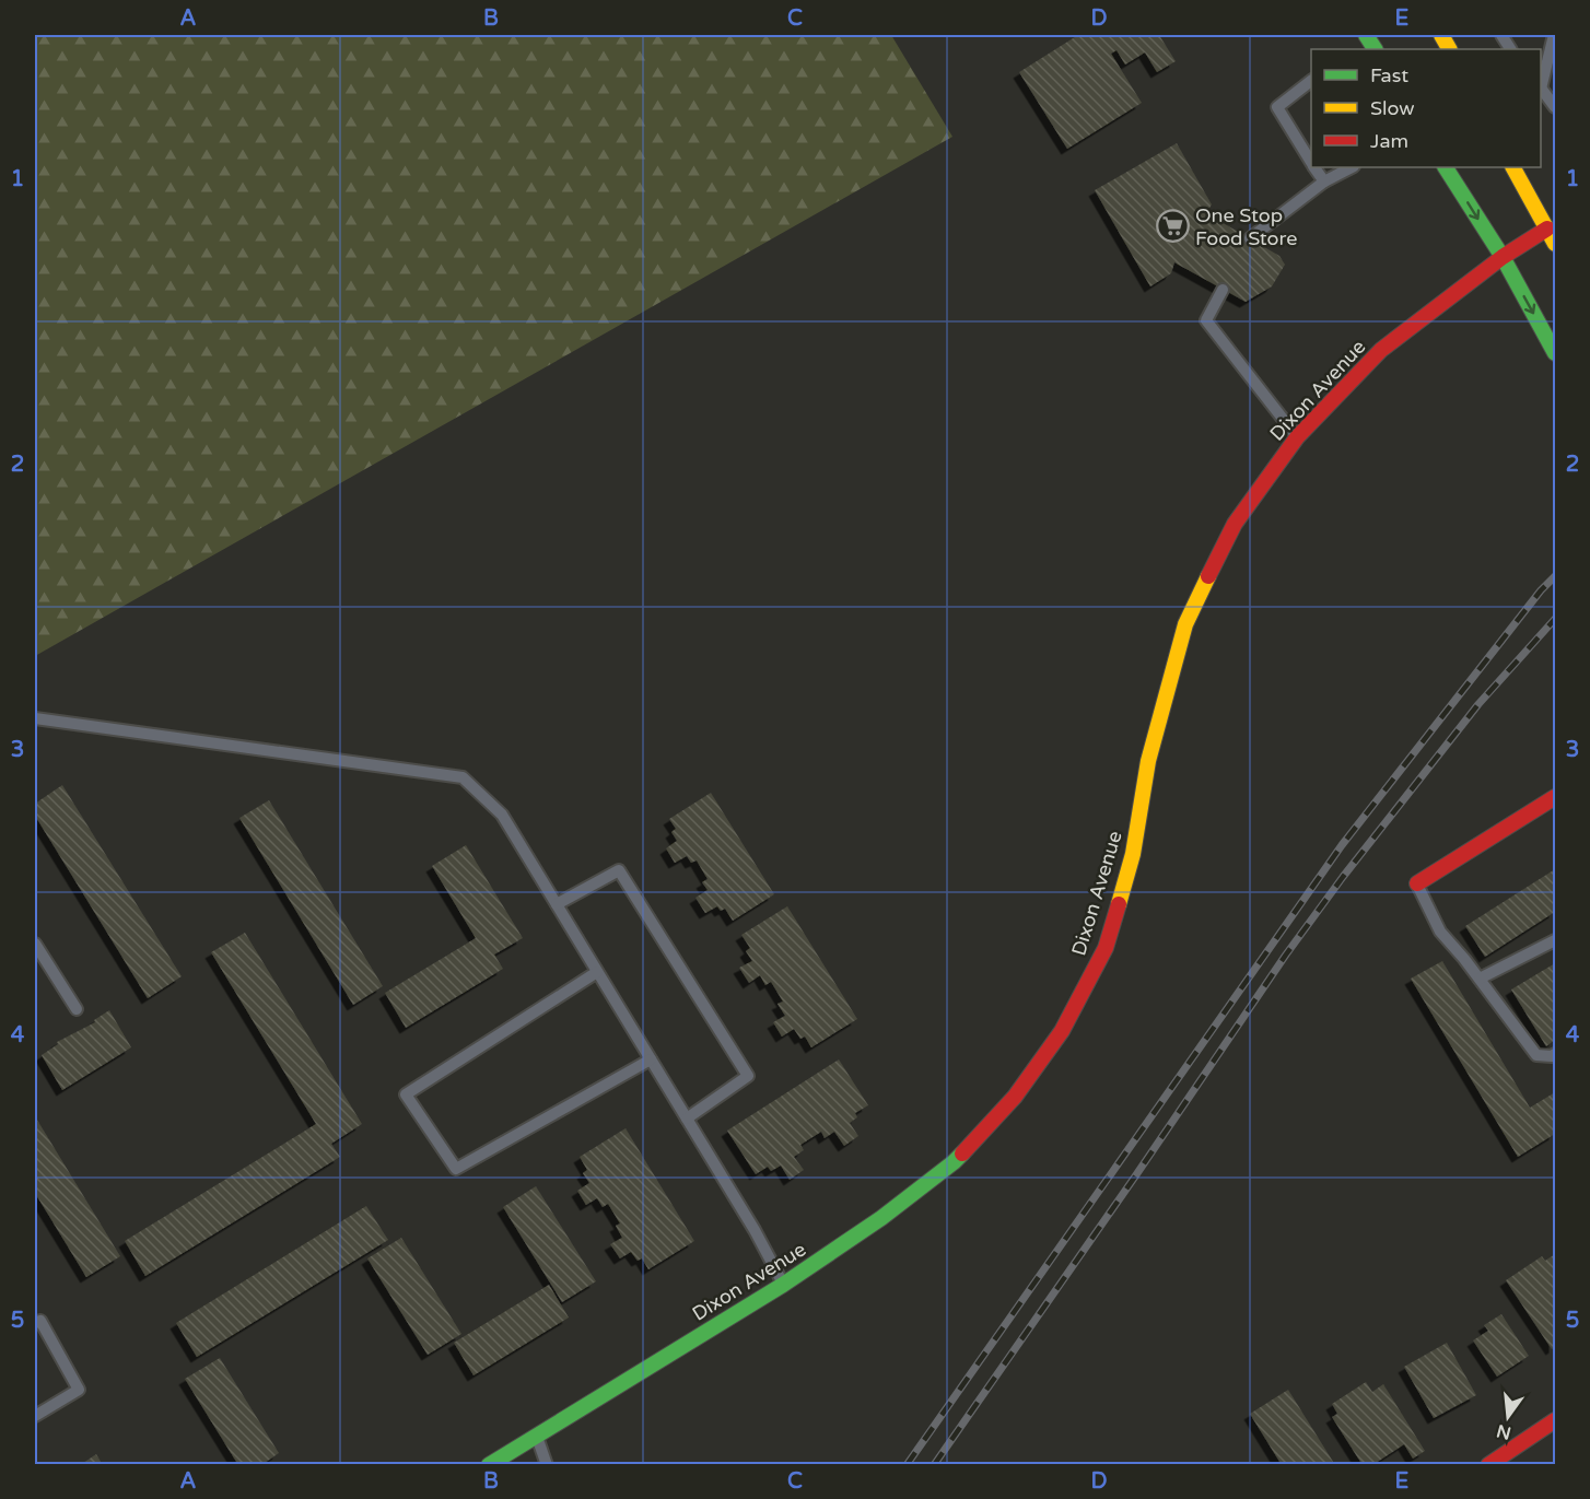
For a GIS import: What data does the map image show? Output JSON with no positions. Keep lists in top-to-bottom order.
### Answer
{
  "streets": {
    "street": ["Dixon Avenue"]
  },
  "places": {
    "supermarket": ["One Stop Food Store"]
  },
  "legend": ["Fast", "Slow", "Jam"],
  "north": "bottom",
  "grid": {
    "columns": [
      "A",
      "B",
      "C",
      "D",
      "E"
    ],
    "rows": [
      "1",
      "2",
      "3",
      "4",
      "5"
    ]
  }
}
